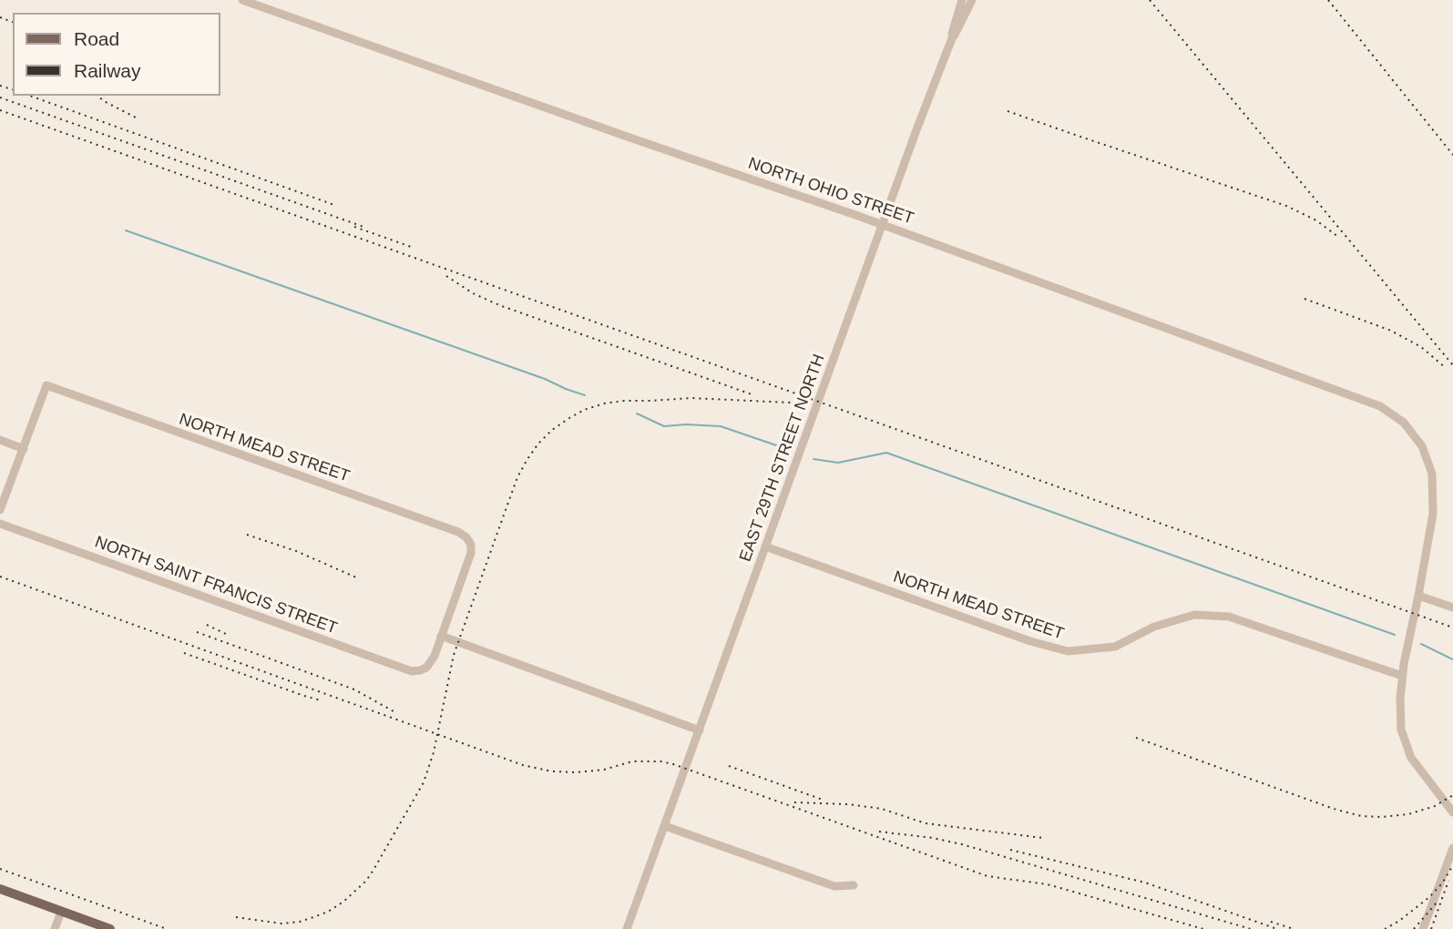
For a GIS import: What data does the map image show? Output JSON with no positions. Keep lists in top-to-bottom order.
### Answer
{
  "streets": {
    "street": [
      "NORTH OHIO STREET",
      "NORTH MEAD STREET",
      "EAST 29TH STREET NORTH",
      "NORTH SAINT FRANCIS STREET"
    ]
  },
  "crossings": [
    ["NORTH OHIO STREET", "EAST 29TH STREET NORTH"],
    ["NORTH MEAD STREET", "EAST 29TH STREET NORTH"],
    ["NORTH MEAD STREET", "NORTH SAINT FRANCIS STREET"]
  ],
  "legend": ["Road", "Railway"]
}
